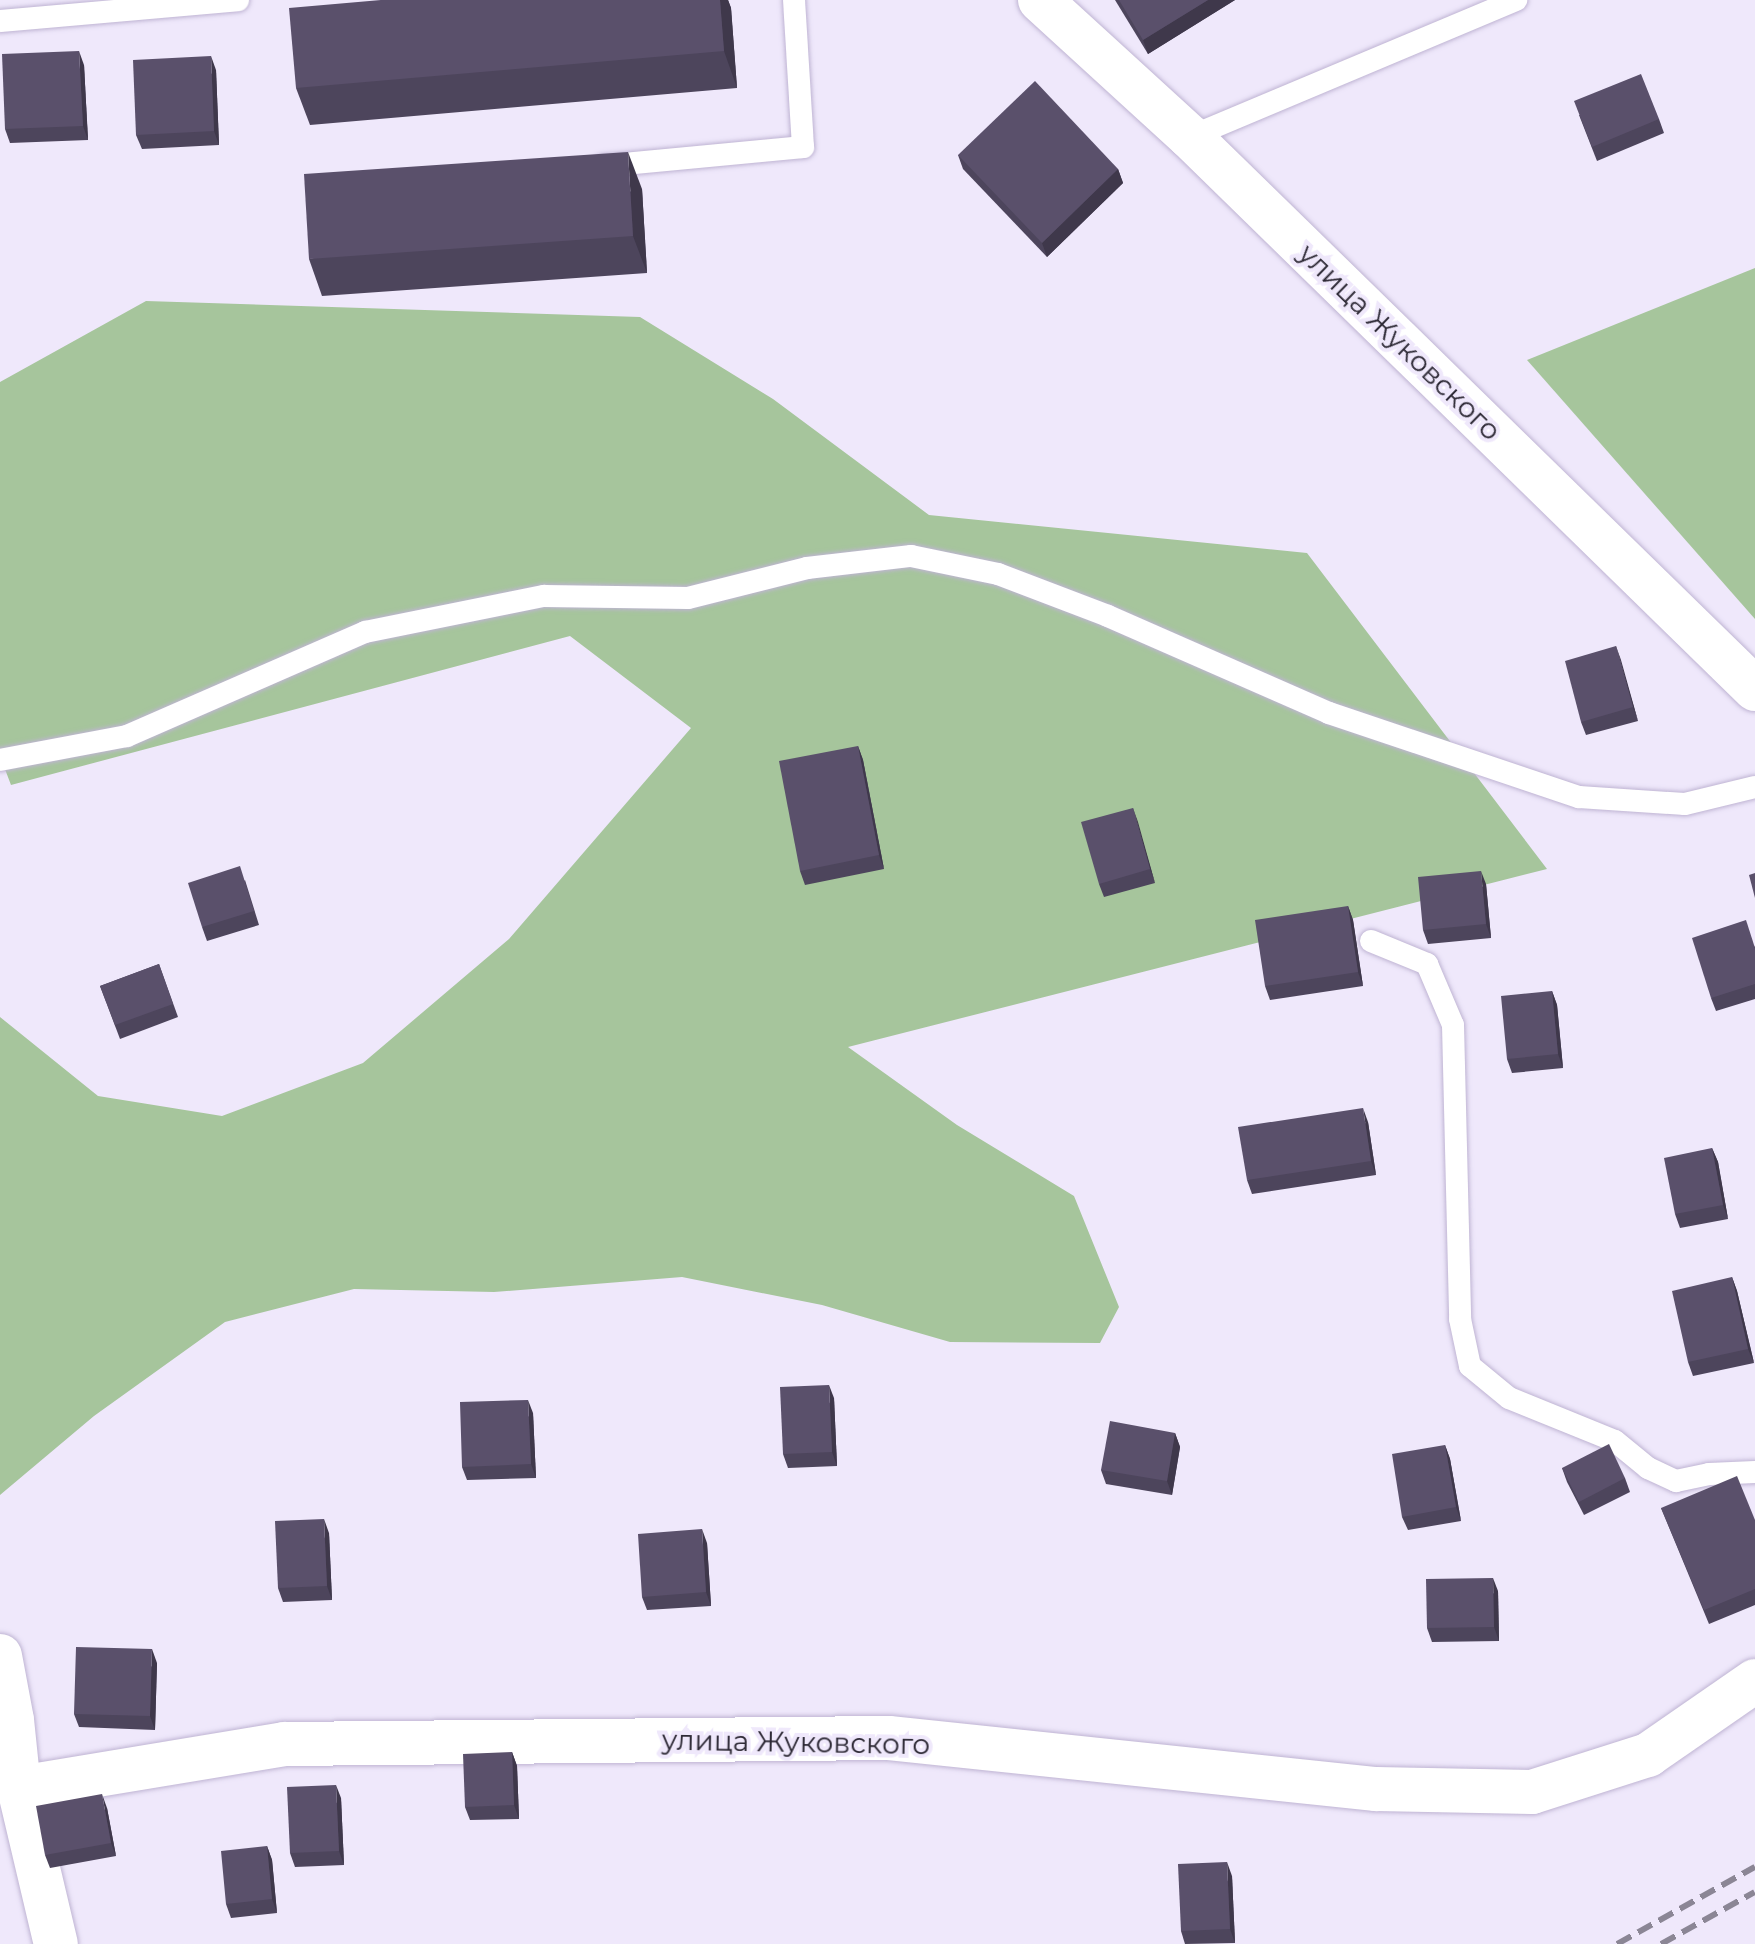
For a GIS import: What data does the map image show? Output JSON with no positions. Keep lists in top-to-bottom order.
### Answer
{
  "streets": {
    "street": ["улица Жуковского"]
  }
}
